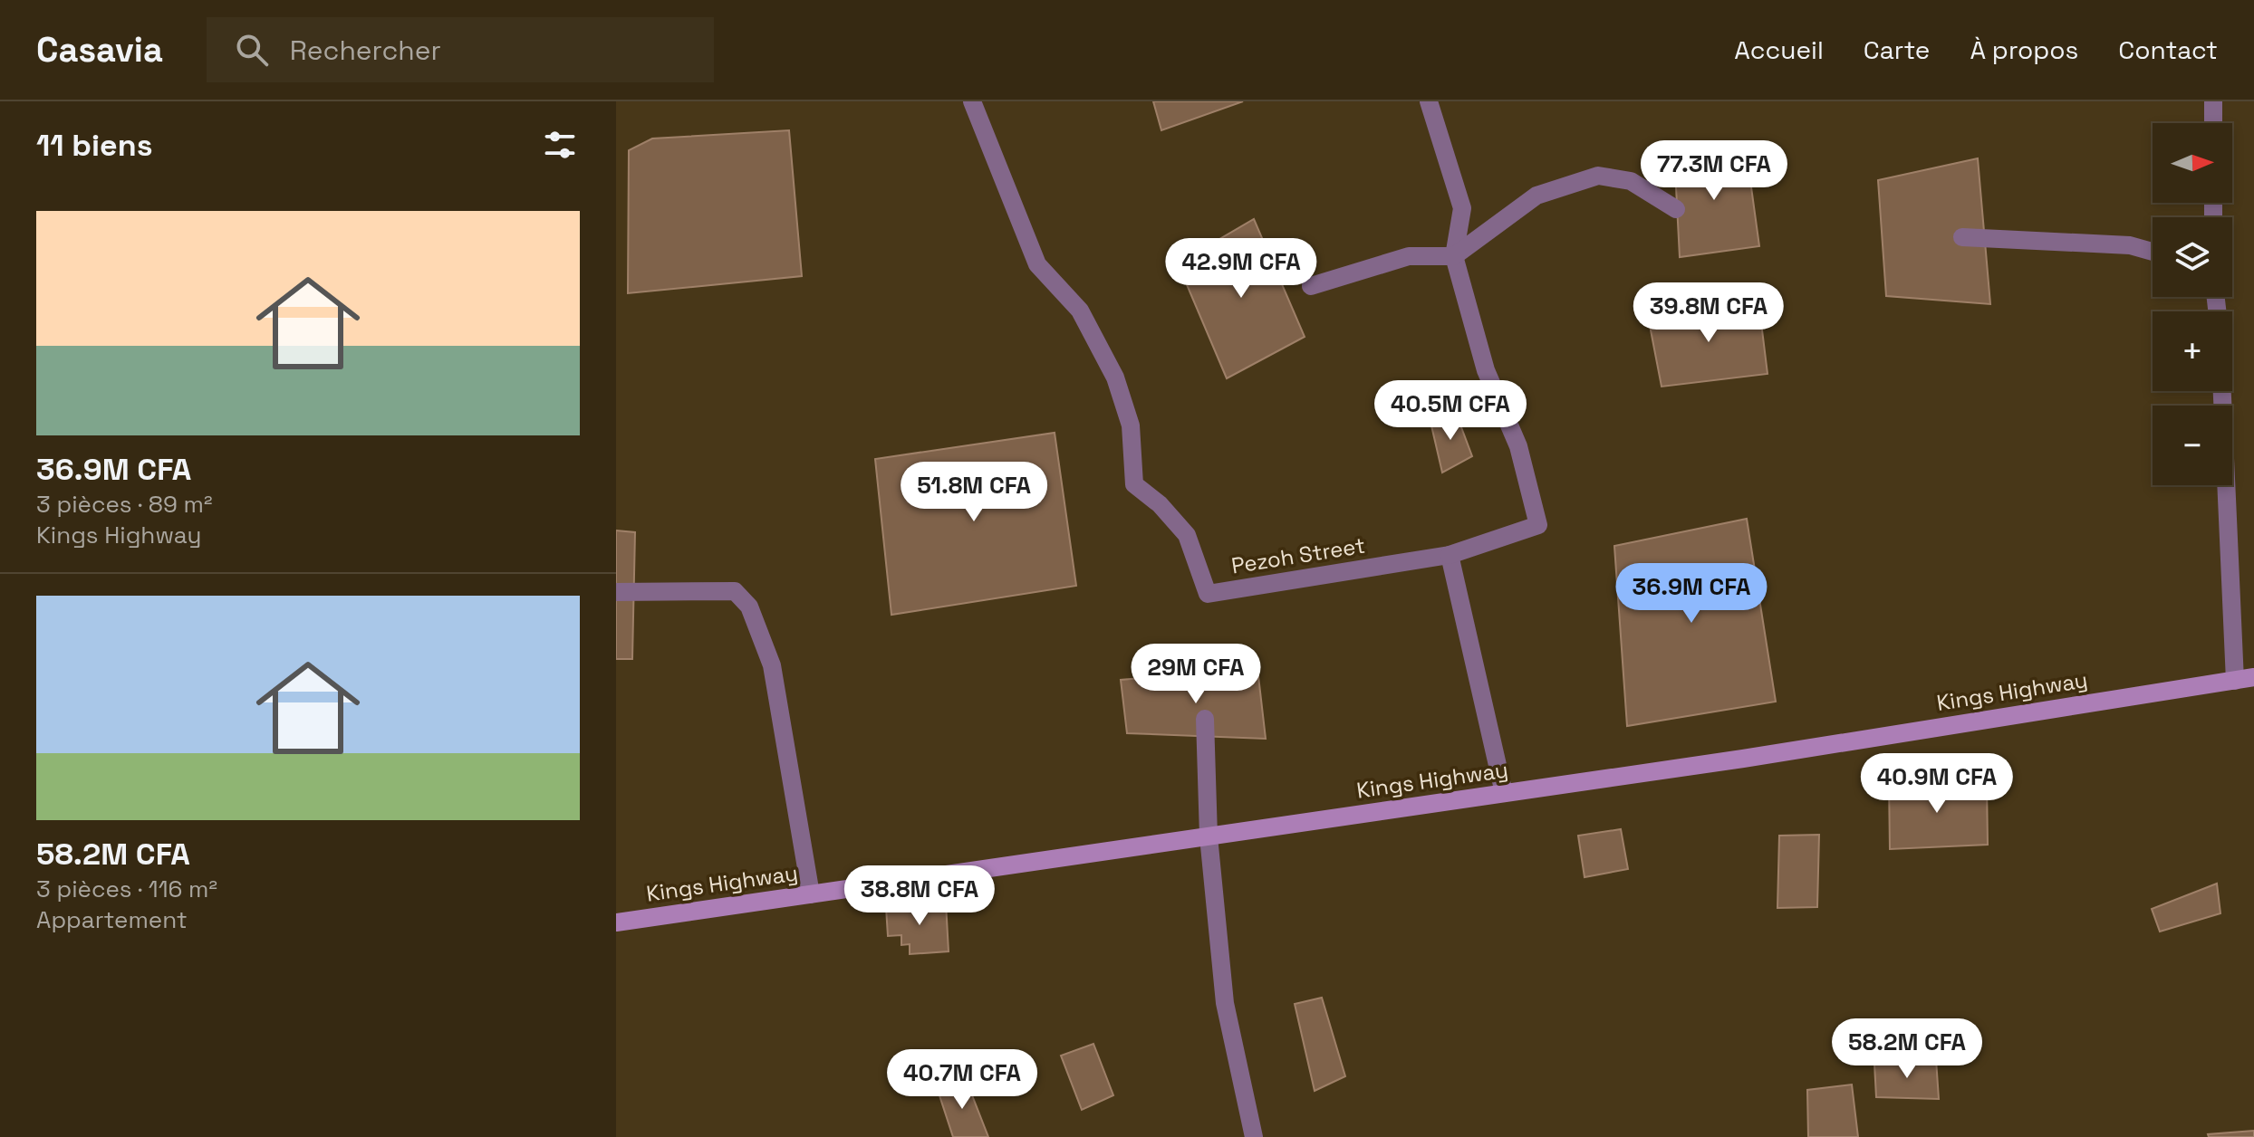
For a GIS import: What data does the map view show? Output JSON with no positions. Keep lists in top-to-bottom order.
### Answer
{
  "streets": {
    "street": ["Pezoh Street", "Kings Highway"]
  },
  "north": "right",
  "page": {
    "header": "Casavia",
    "search": "Rechercher",
    "nav": [
      "Accueil",
      "Carte",
      "À propos",
      "Contact"
    ],
    "heading": "11 biens",
    "map_buttons": ["+", "−"],
    "price": [
      "77.3M CFA",
      "42.9M CFA",
      "39.8M CFA",
      "40.5M CFA",
      "51.8M CFA",
      "36.9M CFA",
      "29M CFA",
      "40.9M CFA",
      "38.8M CFA",
      "58.2M CFA",
      "40.7M CFA"
    ],
    "list": [
      {
        "name": "36.9M CFA",
        "note": "3 pièces · 89 m² · Kings Highway"
      },
      {
        "name": "58.2M CFA",
        "note": "3 pièces · 116 m² · Appartement"
      }
    ]
  }
}
